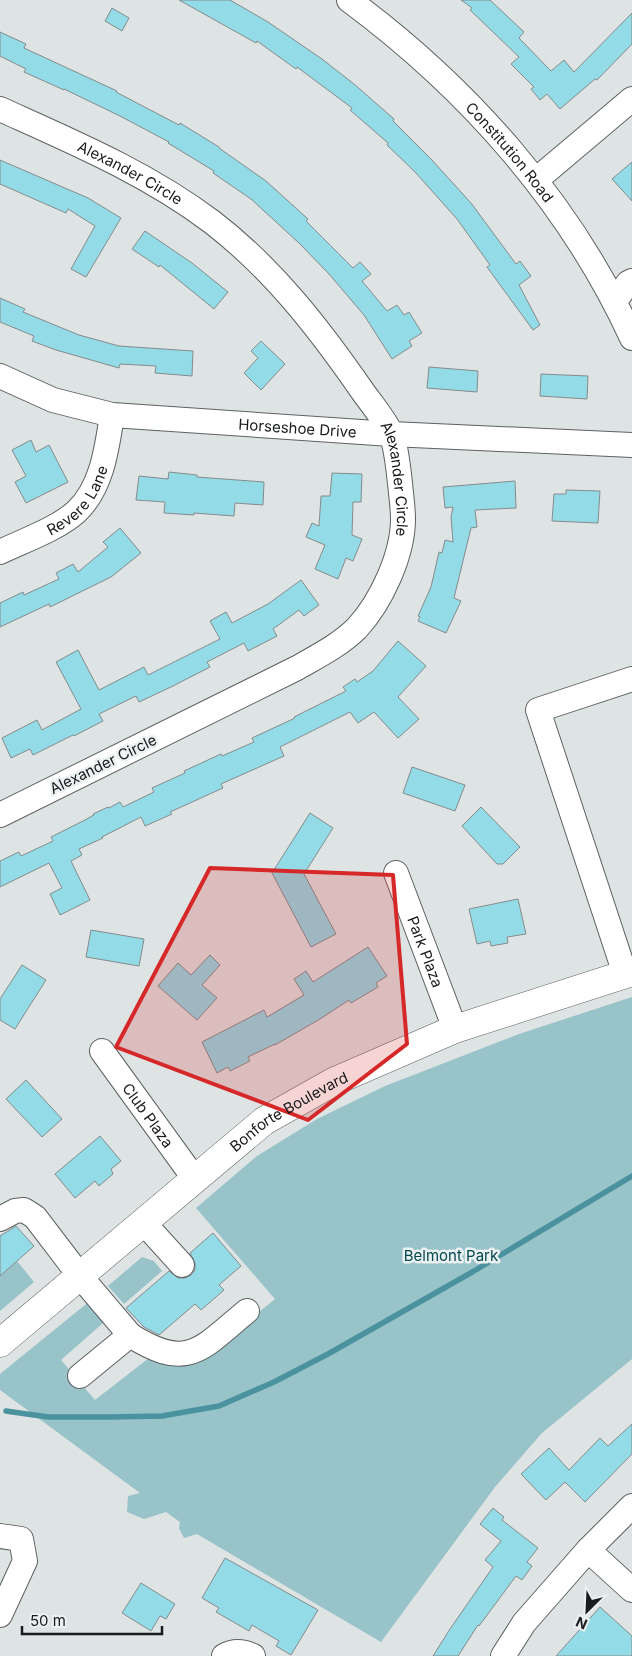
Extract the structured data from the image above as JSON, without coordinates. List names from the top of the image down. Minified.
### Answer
{"streets":{"main road":["Bonforte Boulevard"],"street":["Constitution Road","Alexander Circle","Horseshoe Drive","Revere Lane","Park Plaza","Club Plaza"]},"crossings":[["Alexander Circle","Horseshoe Drive"],["Horseshoe Drive","Revere Lane"],["Park Plaza","Bonforte Boulevard"],["Bonforte Boulevard","Club Plaza"]],"parks":["Belmont Park"],"scale_bar":"50 m","north":"bottom left"}
